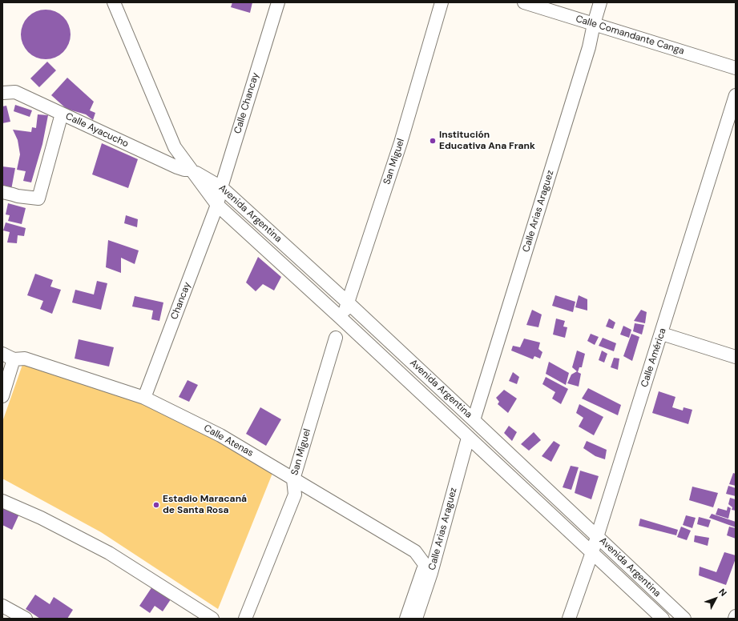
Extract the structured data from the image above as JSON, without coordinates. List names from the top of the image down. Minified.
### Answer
{"streets":{"street":["Calle Comandante Canga","Calle Chancay","Calle Ayacucho","San Miguel","Calle Arias Araguez","Avenida Argentina","Chancay","Calle América","Calle Atenas"]},"crossings":[["Calle Comandante Canga","Calle Arias Araguez"],["Calle Chancay","Avenida Argentina"],["Calle Chancay","Chancay"],["Calle Ayacucho","Avenida Argentina"],["San Miguel","Avenida Argentina"],["San Miguel","Calle Atenas"],["Calle Arias Araguez","Avenida Argentina"],["Calle Arias Araguez","Calle Atenas"],["Avenida Argentina","Chancay"],["Avenida Argentina","Calle América"],["Chancay","Calle Atenas"]],"places":["Institución Educativa Ana Frank","Estadio Maracaná de Santa Rosa"],"north":"top right"}
